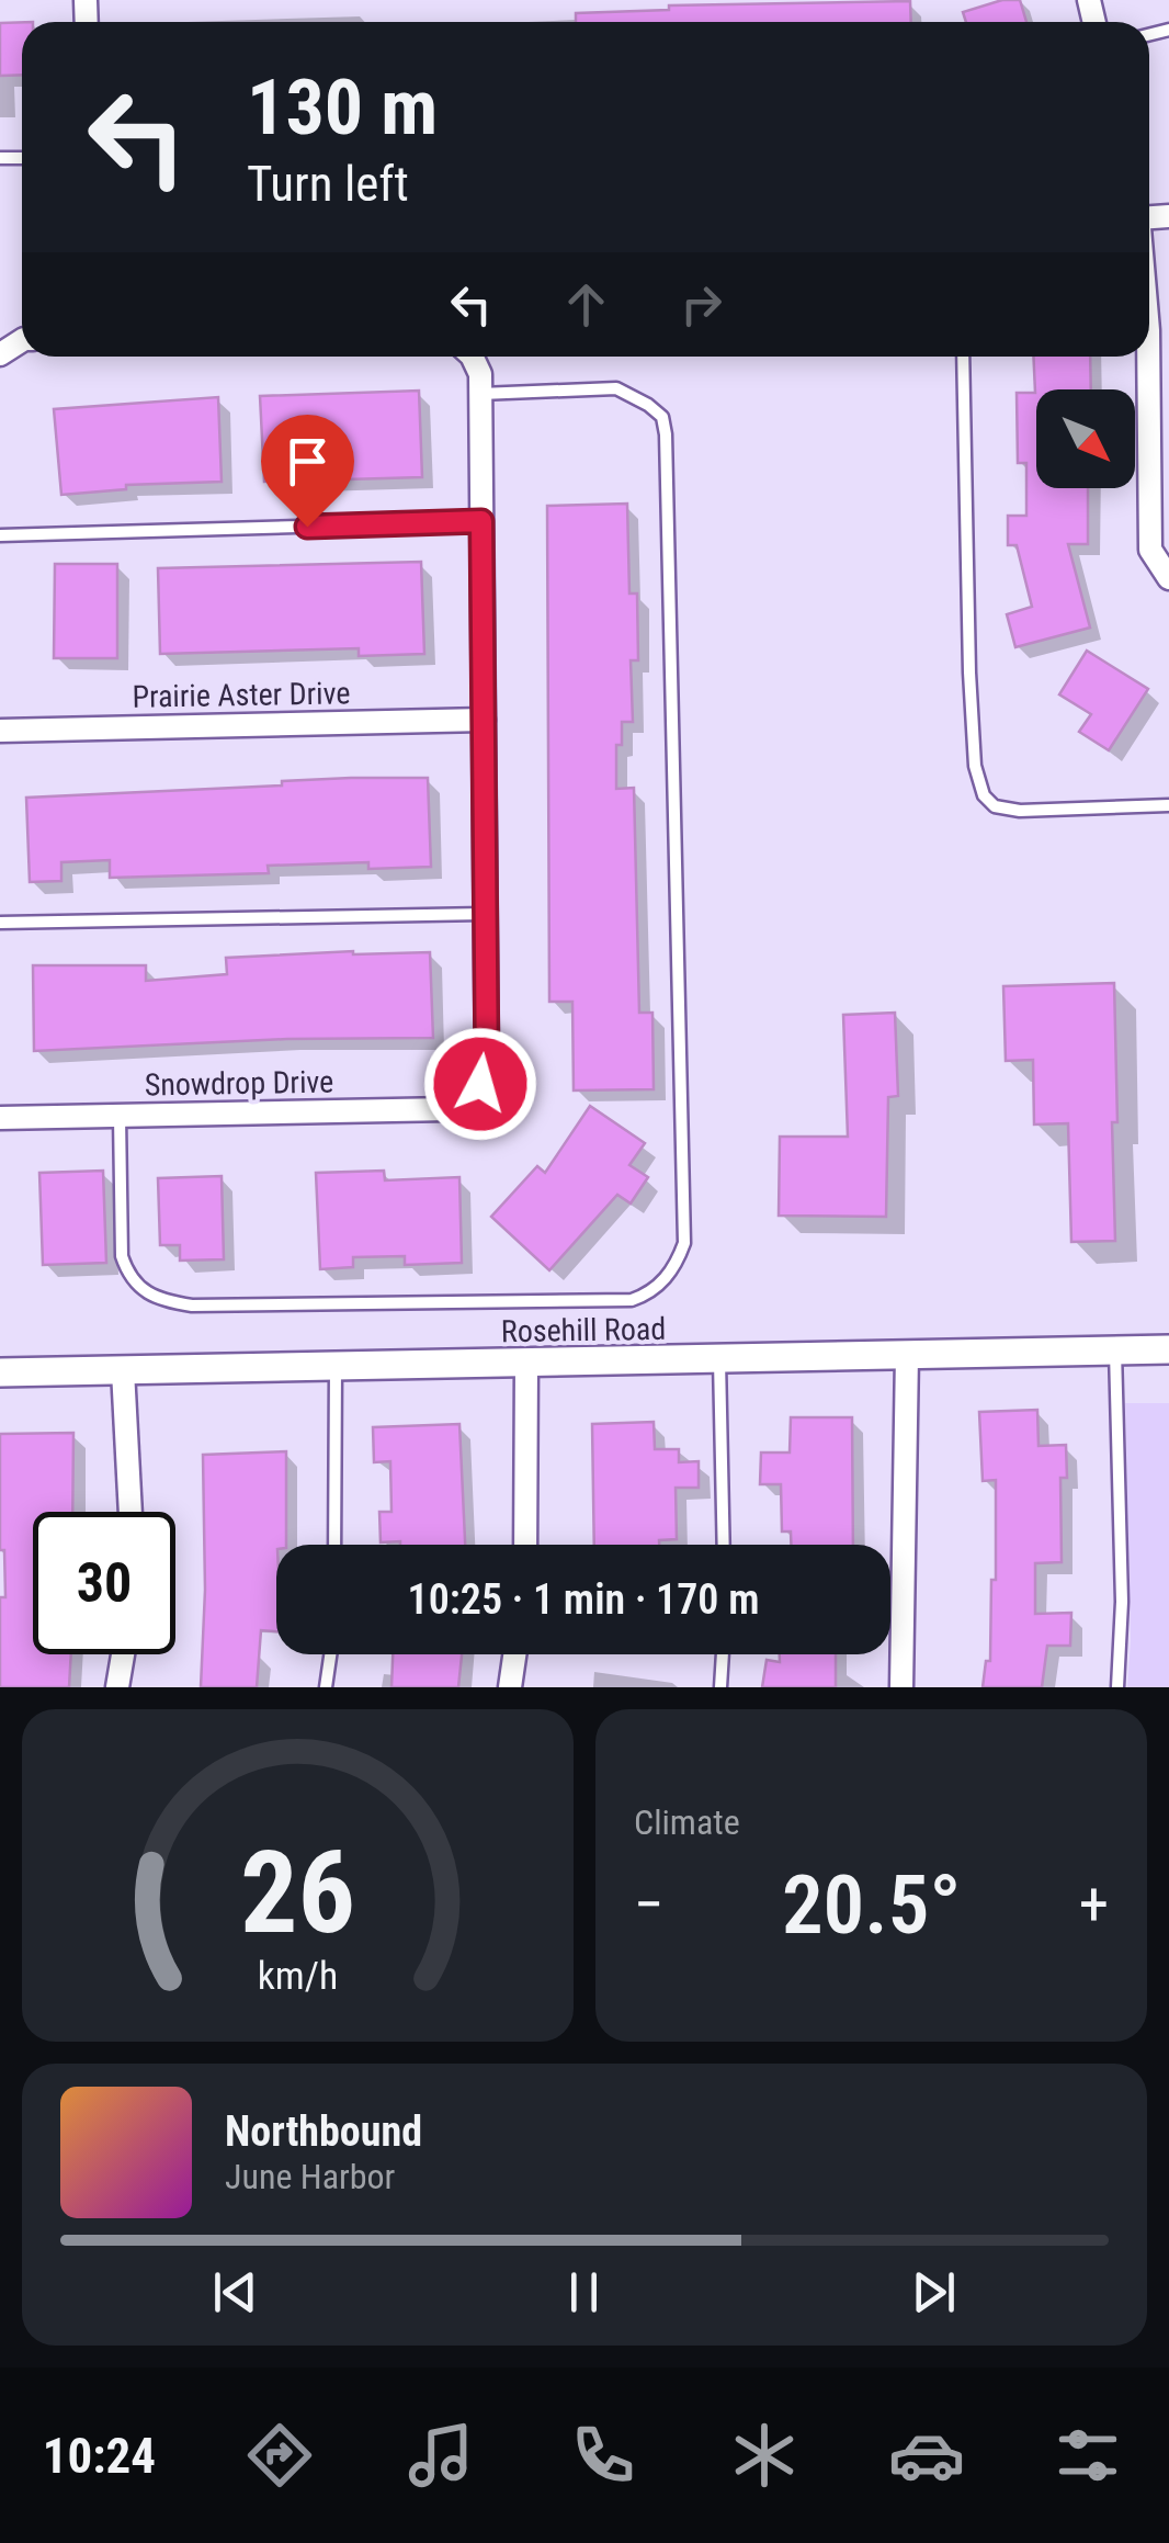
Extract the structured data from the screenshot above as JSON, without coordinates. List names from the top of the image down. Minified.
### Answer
{"streets":{"street":["Prairie Aster Drive","Snowdrop Drive","Rosehill Road"]},"north":"bottom right","page":{"turn":["130 m","Turn left"],"limit":"30","trip":"10:25 · 1 min · 170 m","tile":"Climate","heat":["−","20.5°","+"],"song":["Northbound","June Harbor"],"tabs":"10:24","gauge":["26","km/h"]}}
